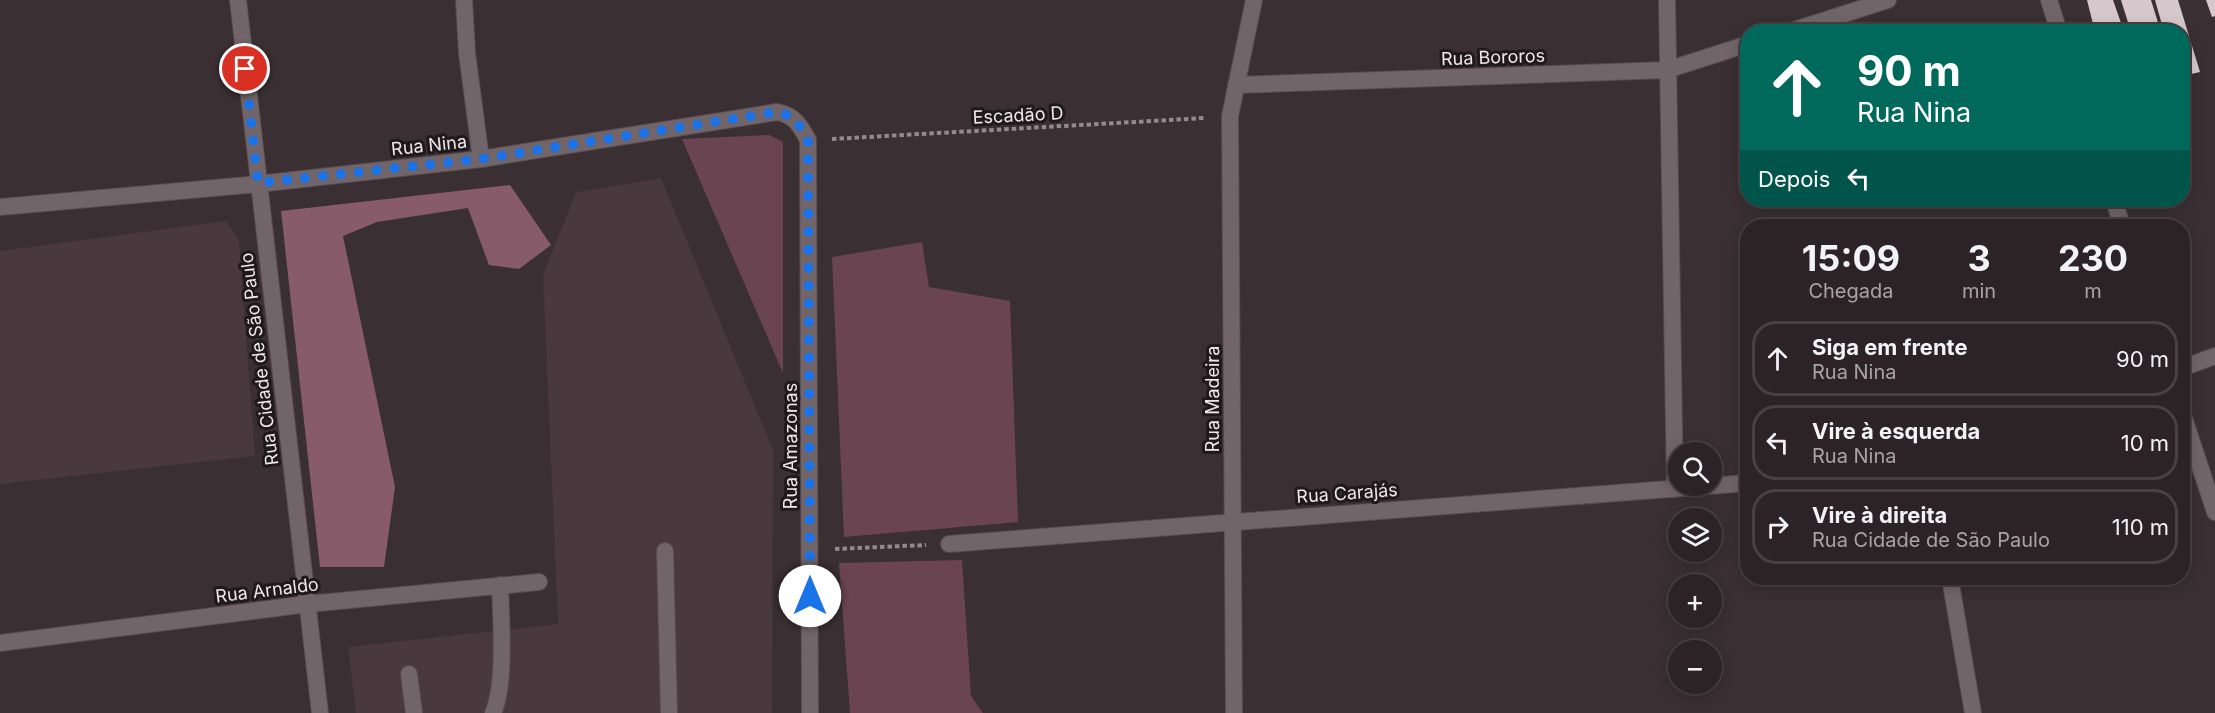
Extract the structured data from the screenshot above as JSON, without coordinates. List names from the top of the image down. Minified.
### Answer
{"streets":{"street":["Rua Bororos","Rua Nina","Rua Cidade de São Paulo","Rua Madeira","Rua Amazonas","Rua Carajás","Rua Arnaldo"],"path":["Escadão D"]},"crossings":[["Rua Bororos","Rua Madeira"],["Escadão D","Rua Nina"],["Escadão D","Rua Madeira"],["Escadão D","Rua Amazonas"],["Rua Nina","Rua Cidade de São Paulo"],["Rua Nina","Rua Amazonas"],["Rua Cidade de São Paulo","Rua Arnaldo"],["Rua Madeira","Rua Carajás"]],"page":{"turn":["90 m","Rua Nina"],"then":"Depois","eta":["15:09","Chegada","3","min","230","m"],"list":[{"name":"Siga em frente","note":"Rua Nina","value":"90 m"},{"name":"Vire à esquerda","note":"Rua Nina","value":"10 m"},{"name":"Vire à direita","note":"Rua Cidade de São Paulo","value":"110 m"}],"map_buttons":["+","−"]}}
